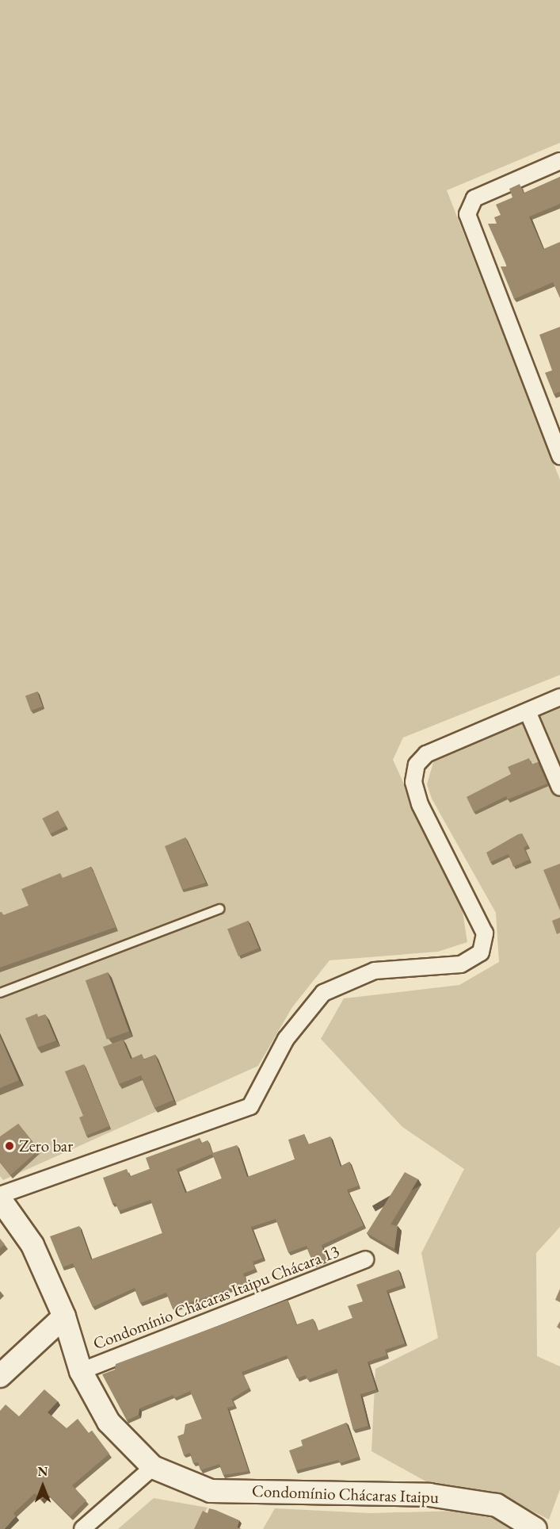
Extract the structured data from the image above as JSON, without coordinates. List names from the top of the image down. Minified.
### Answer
{"streets":{"street":["Condomínio Chácaras Itaipu Chácara 13","Condomínio Chácaras Itaipu"]},"places":["Zero bar"],"north":"top"}
